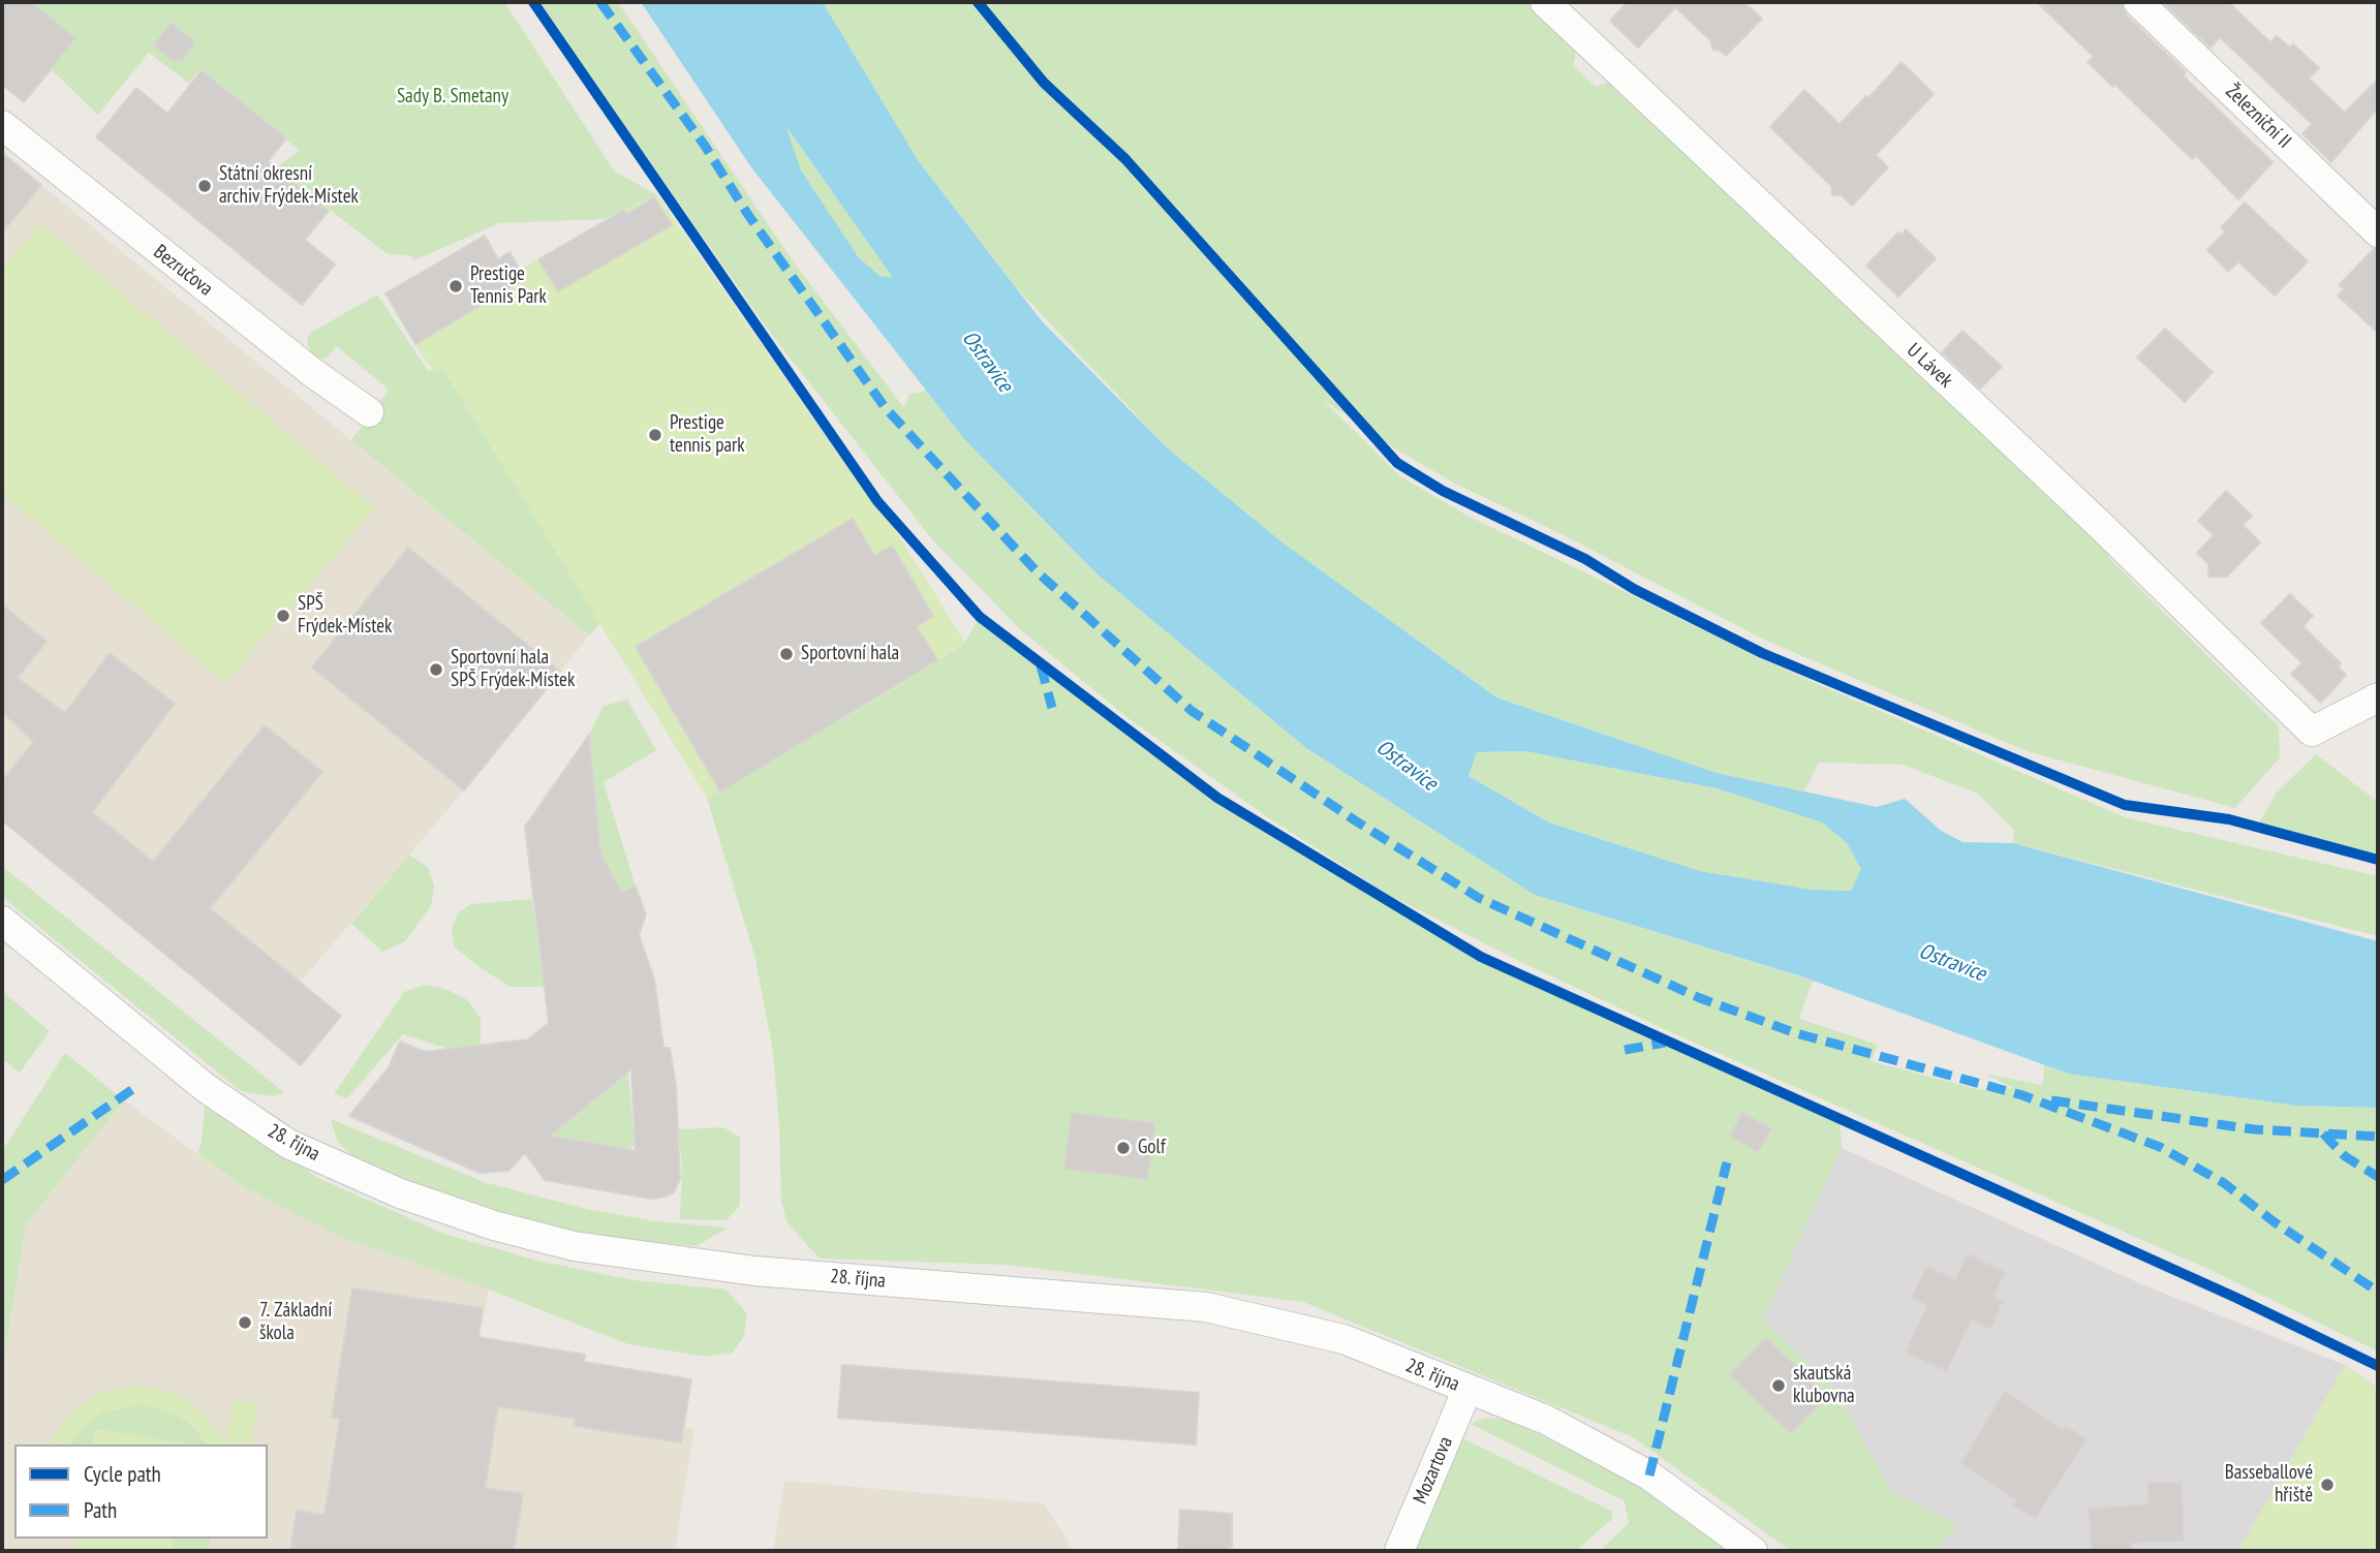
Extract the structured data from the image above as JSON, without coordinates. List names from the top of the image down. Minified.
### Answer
{"streets":{"street":["Železniční II","Bezručova","U Lávek","28. října","Mozartova"]},"crossings":[["28. října","Mozartova"]],"water":["Ostravice"],"parks":["Sady B. Smetany"],"places":["Státní okresní archiv Frýdek-Místek","Prestige Tennis Park","Prestige tennis park","SPŠ Frýdek-Místek","Sportovní hala","Sportovní hala SPŠ Frýdek-Místek","Golf","7. Základní škola","skautská klubovna","Basseballové hřiště"],"legend":["Cycle path","Path"]}
